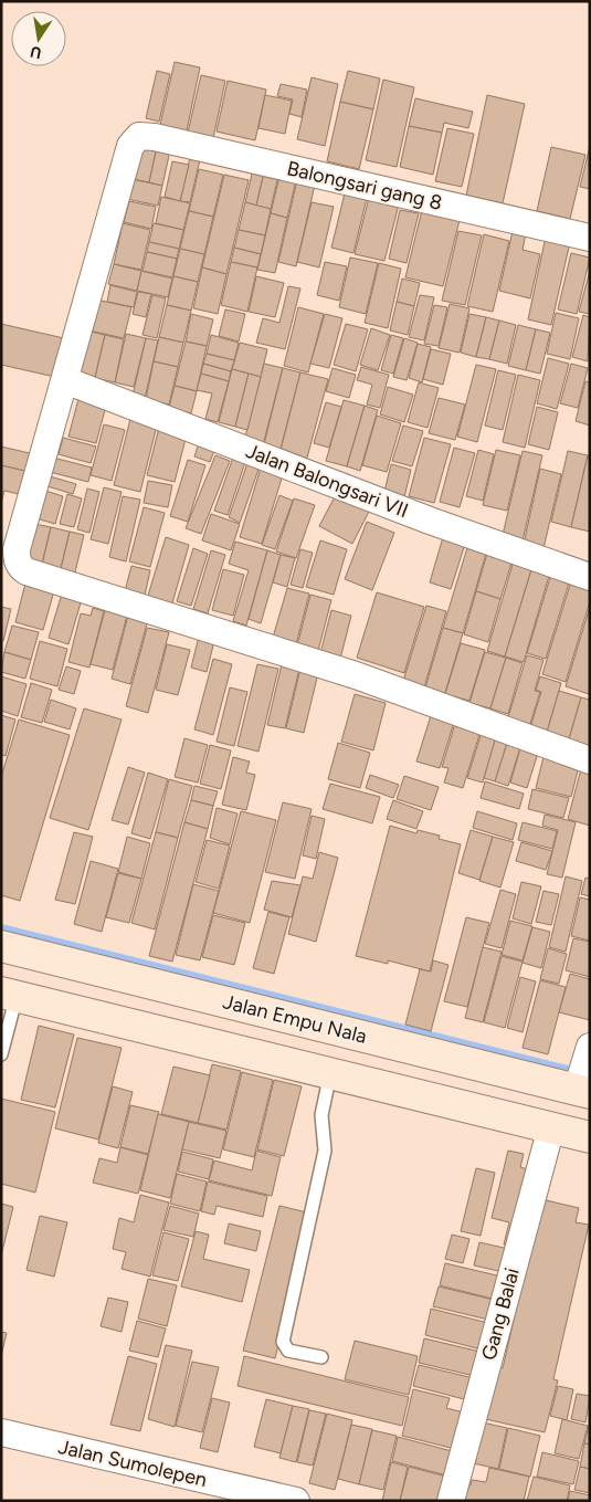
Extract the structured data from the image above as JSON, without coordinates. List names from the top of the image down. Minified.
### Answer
{"streets":{"main road":["Jalan Empu Nala"],"street":["Balongsari gang 8","Jalan Balongsari VII","Gang Balai","Jalan Sumolepen"]},"crossings":[["Balongsari gang 8","Jalan Balongsari VII"]],"north":"bottom"}
